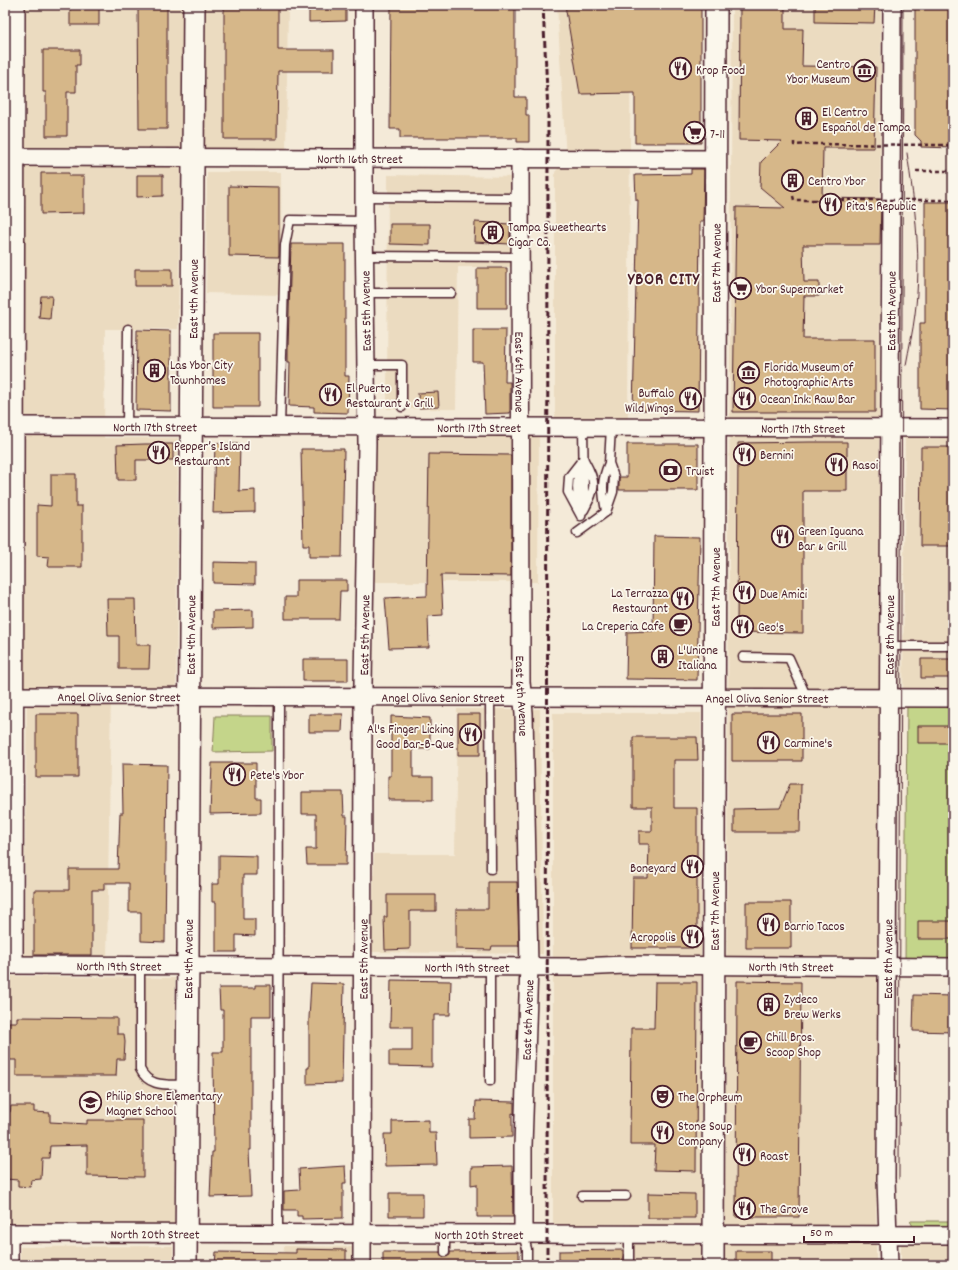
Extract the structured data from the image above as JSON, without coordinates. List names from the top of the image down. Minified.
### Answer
{"streets":{"street":["North 16th Street","East 7th Avenue","East 4th Avenue","East 5th Avenue","East 8th Avenue","East 6th Avenue","North 17th Street","Angel Oliva Senior Street","North 19th Street","North 20th Street"]},"crossings":[["North 16th Street","East 7th Avenue"],["North 16th Street","East 4th Avenue"],["North 16th Street","East 5th Avenue"],["North 16th Street","East 6th Avenue"],["East 7th Avenue","North 17th Street"],["East 7th Avenue","Angel Oliva Senior Street"],["East 7th Avenue","North 19th Street"],["East 7th Avenue","North 20th Street"],["East 4th Avenue","North 17th Street"],["East 4th Avenue","Angel Oliva Senior Street"],["East 4th Avenue","North 19th Street"],["East 4th Avenue","North 20th Street"],["East 5th Avenue","North 17th Street"],["East 5th Avenue","Angel Oliva Senior Street"],["East 5th Avenue","North 19th Street"],["East 5th Avenue","North 20th Street"],["East 8th Avenue","North 17th Street"],["East 8th Avenue","Angel Oliva Senior Street"],["East 8th Avenue","North 19th Street"],["East 8th Avenue","North 20th Street"],["East 6th Avenue","North 17th Street"],["East 6th Avenue","Angel Oliva Senior Street"],["East 6th Avenue","North 19th Street"],["East 6th Avenue","North 20th Street"]],"districts":["YBOR CITY"],"places":{"restaurant":["Krop Food","Pita's Republic","El Puerto Restaurant & Grill","Ocean Ink: Raw Bar","Buffalo Wild Wings","Pepper’s Island Restaurant","Bernini","Rasoi","Green Iguana Bar & Grill","Due Amici","La Terrazza Restaurant","Geo's","Al's Finger Licking Good Bar-B-Que","Carmine's","Pete's Ybor","Boneyard","Barrio Tacos","Acropolis","Stone Soup Company","Roast","The Grove"],"museum":["Centro Ybor Museum","Florida Museum of Photographic Arts"],"building":["El Centro Español de Tampa","Centro Ybor","Tampa Sweethearts Cigar Co.","Las Ybor City Townhomes","L'Unione Italiana","Zydeco Brew Werks"],"supermarket":["7-11","Ybor Supermarket"],"bank":["Truist"],"cafe":["La Creperia Cafe","Chill Bros. Scoop Shop"],"theatre":["The Orpheum"],"school or university":["Philip Shore Elementary Magnet School"]},"scale_bar":"50 m"}
